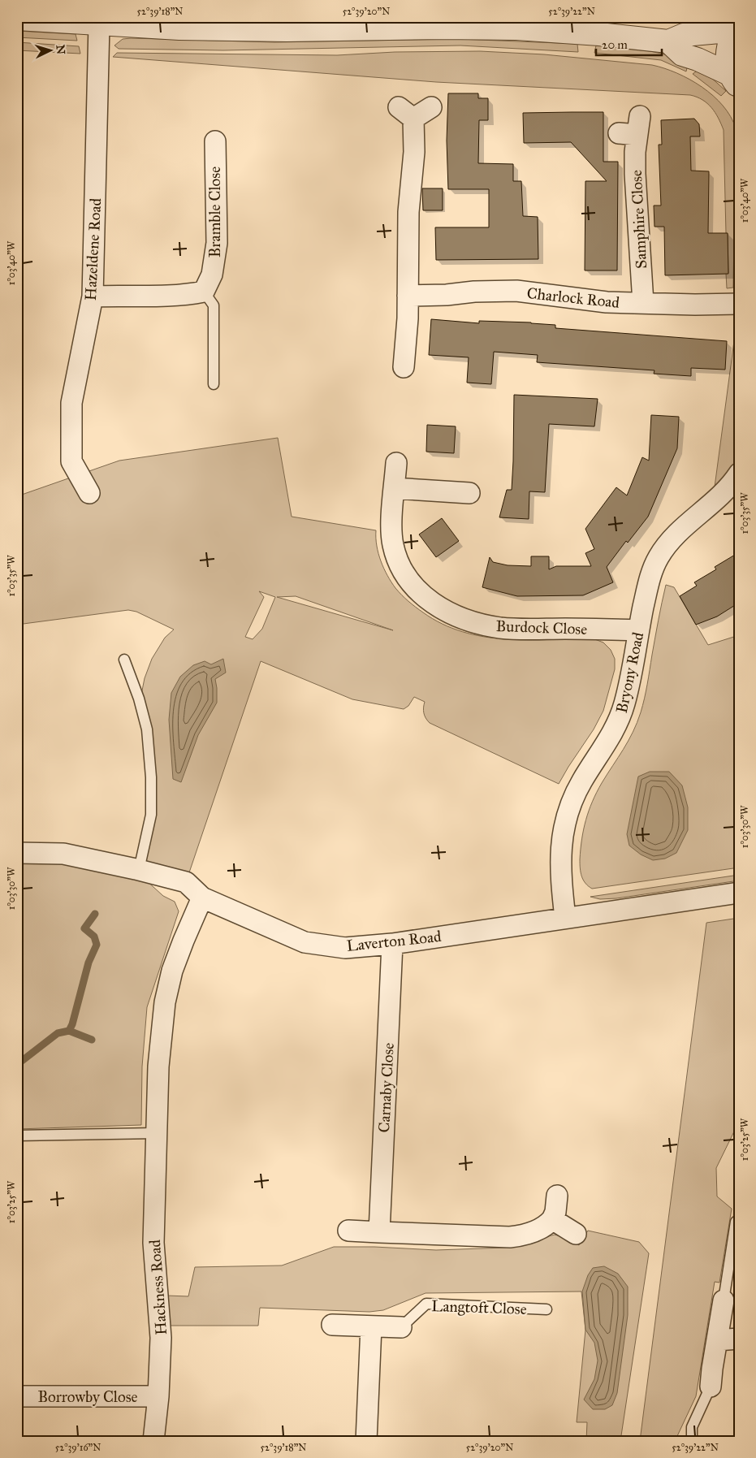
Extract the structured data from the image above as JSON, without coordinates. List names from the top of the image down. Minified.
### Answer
{"streets":{"street":["Bramble Close","Samphire Close","Hazeldene Road","Charlock Road","Burdock Close","Bryony Road","Laverton Road","Carnaby Close","Hackness Road","Langtoft Close","Borrowby Close"]},"crossings":[["Samphire Close","Charlock Road"],["Burdock Close","Bryony Road"],["Bryony Road","Laverton Road"],["Laverton Road","Carnaby Close"],["Laverton Road","Hackness Road"],["Hackness Road","Borrowby Close"]],"scale_bar":"20 m","north":"right","coordinates":["52°39'18\"N","52°39'20\"N","52°39'22\"N","1°03'40\"W","1°03'35\"W","1°03'30\"W","1°03'25\"W","52°39'16\"N"]}
